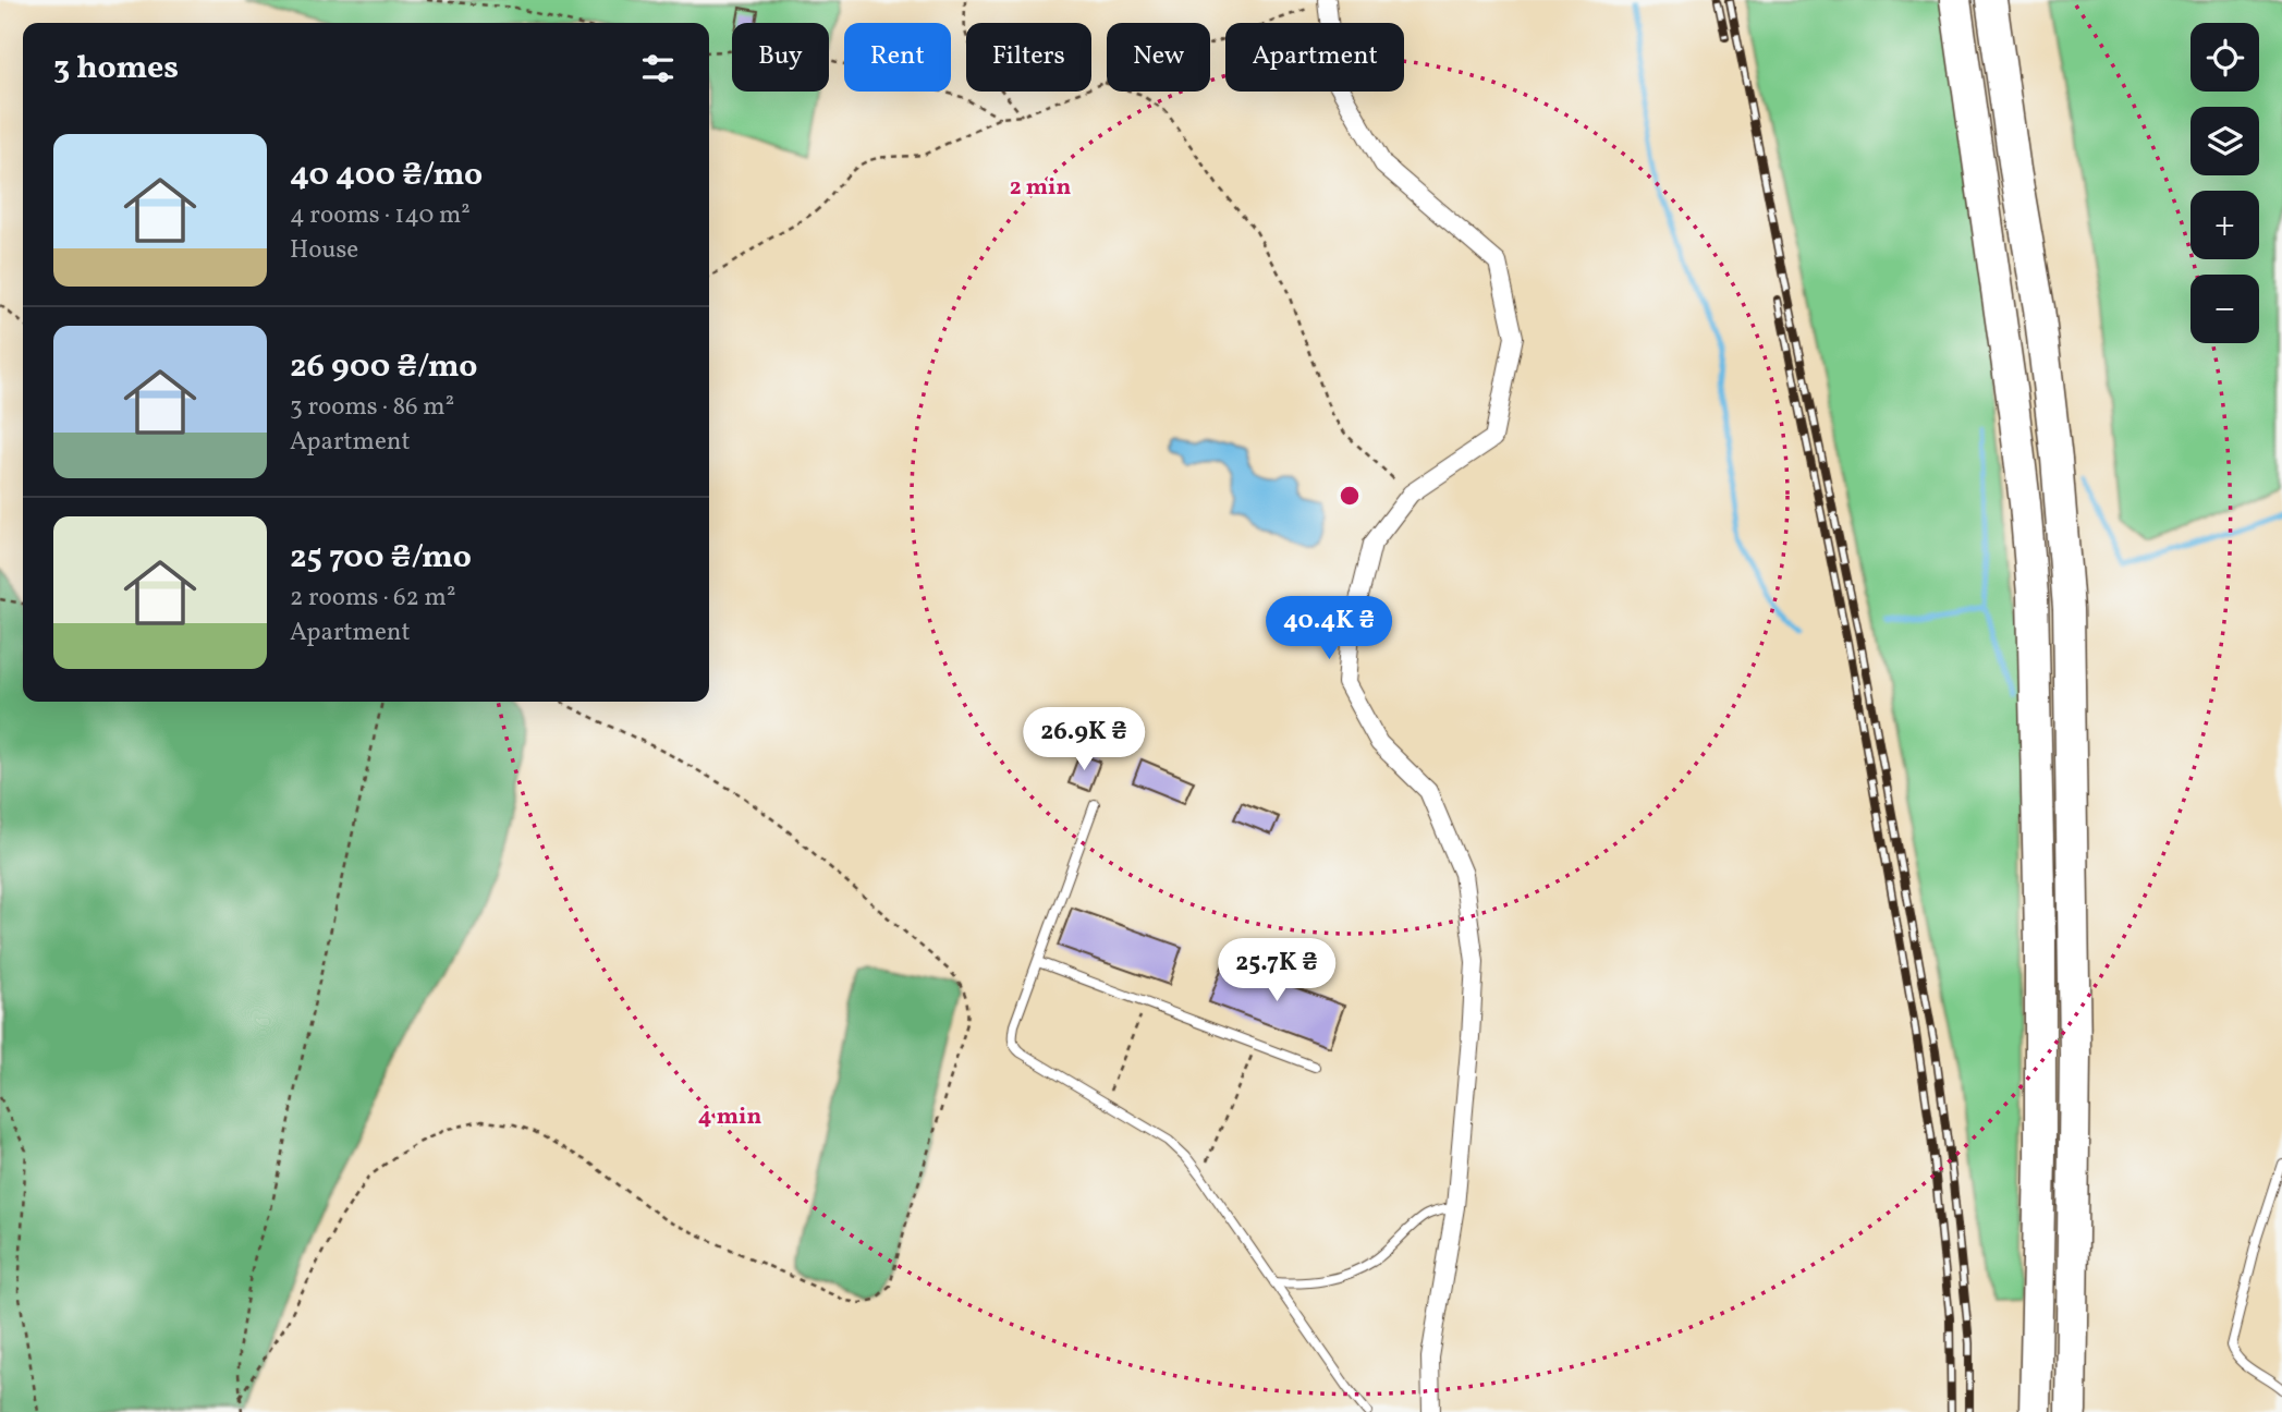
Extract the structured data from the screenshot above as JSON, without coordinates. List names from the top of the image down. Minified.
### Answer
{"page":{"map_buttons":["+","−"],"chip":["Buy","Rent","Filters","New","Apartment"],"heading":"3 homes","list":[{"name":"40 400 ₴/mo","note":"4 rooms · 140 m² · House"},{"name":"26 900 ₴/mo","note":"3 rooms · 86 m² · Apartment"},{"name":"25 700 ₴/mo","note":"2 rooms · 62 m² · Apartment"}],"price":["40.4K ₴","26.9K ₴","25.7K ₴"]},"rings":["2 min","4 min"]}
